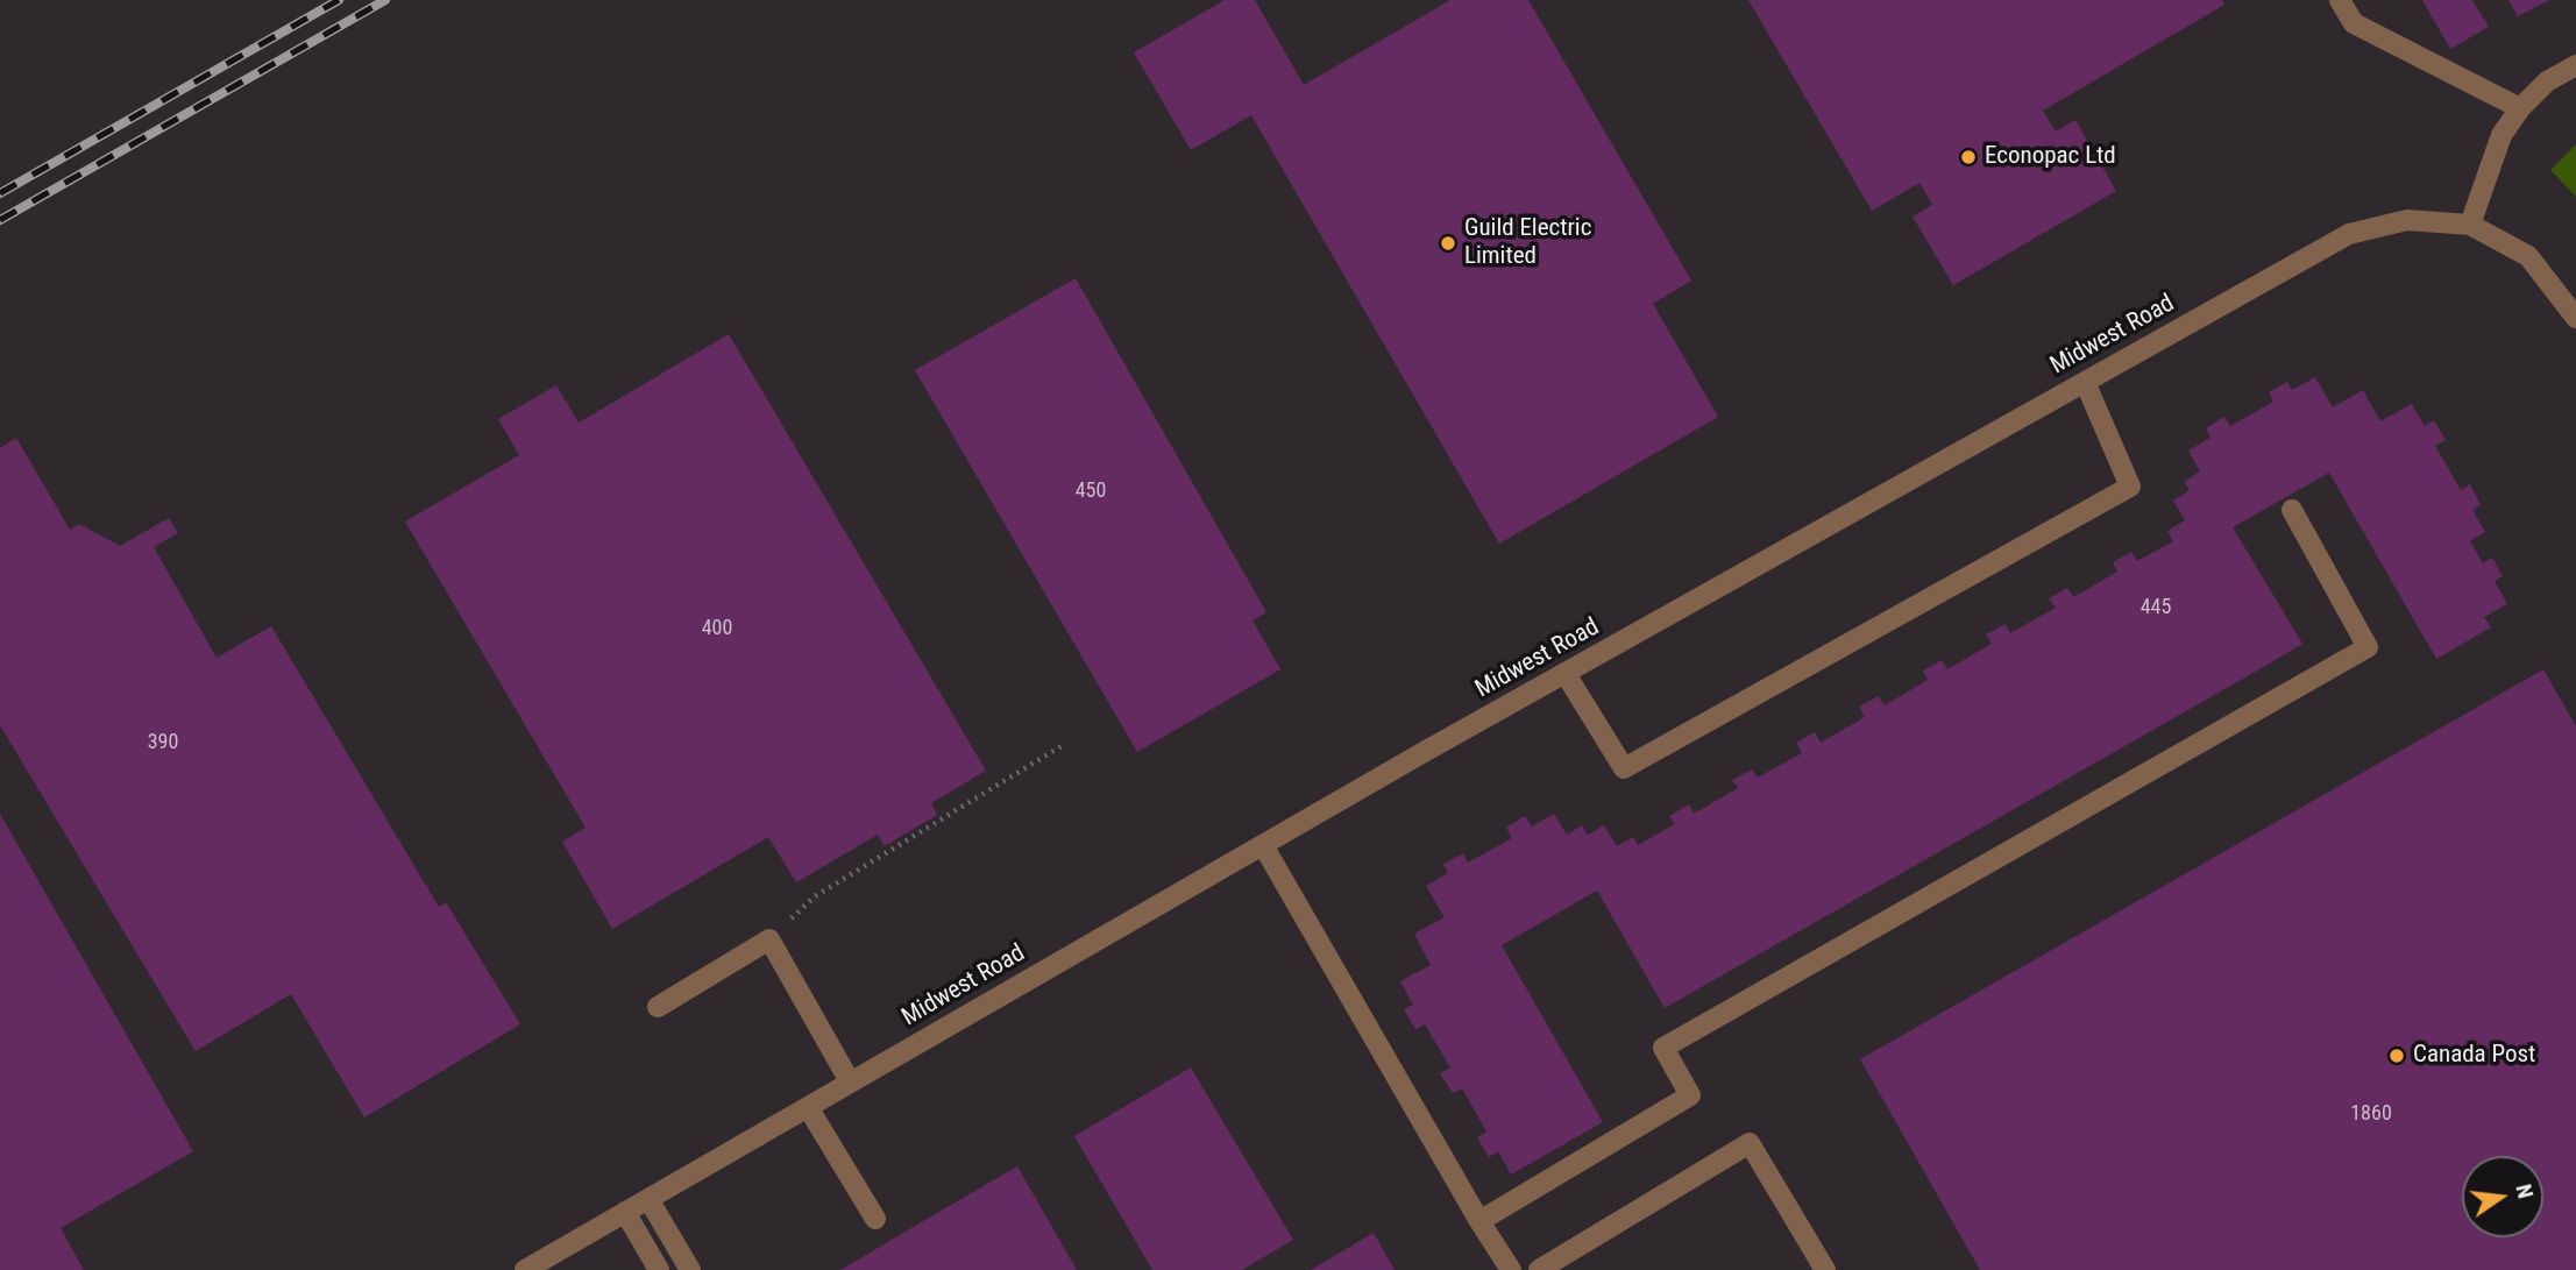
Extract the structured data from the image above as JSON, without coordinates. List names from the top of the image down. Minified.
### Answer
{"streets":{"street":["Midwest Road"]},"places":["Econopac Ltd","Guild Electric Limited","Canada Post"],"house_numbers":["450","445","400","390","1860"],"north":"right"}
